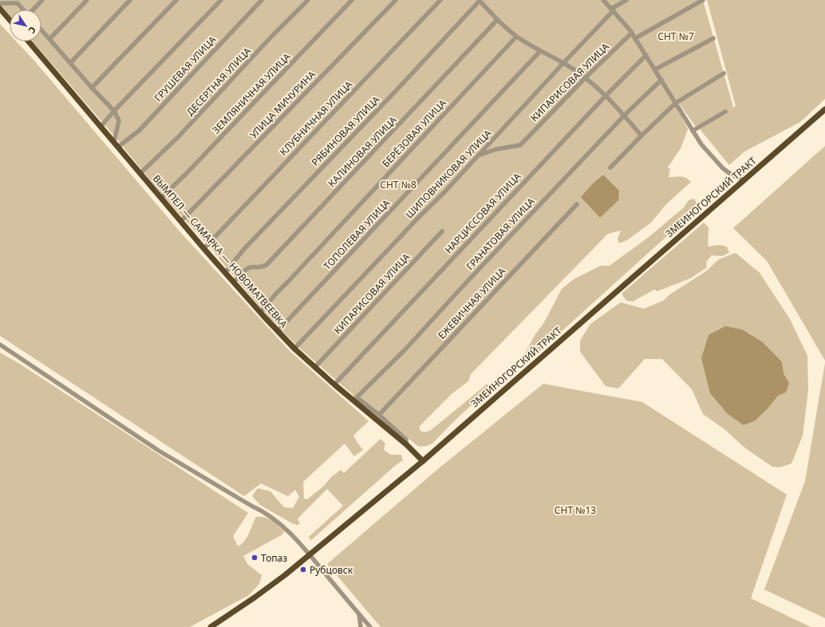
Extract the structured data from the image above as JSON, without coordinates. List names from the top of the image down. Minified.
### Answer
{"streets":{"main road":["ЗМЕИНОГОРСКИЙ ТРАКТ","ВЫМПЕЛ — САМАРКА — НОВОМАТВЕЕВКА"],"street":["ГРУШЕВАЯ УЛИЦА","ДЕСЕРТНАЯ УЛИЦА","КИПАРИСОВАЯ УЛИЦА","ЗЕМЛЯНИЧНАЯ УЛИЦА","УЛИЦА МИЧУРИНА","КЛУБНИЧНАЯ УЛИЦА","РЯБИНОВАЯ УЛИЦА","БЕРЁЗОВАЯ УЛИЦА","КАЛИНОВАЯ УЛИЦА","ШИПОВНИКОВАЯ УЛИЦА","НАРЦИССОВАЯ УЛИЦА","ГРАНАТОВАЯ УЛИЦА","ТОПОЛЕВАЯ УЛИЦА","ЕЖЕВИЧНАЯ УЛИЦА"]},"crossings":[["ГРУШЕВАЯ УЛИЦА","ВЫМПЕЛ — САМАРКА — НОВОМАТВЕЕВКА"],["ДЕСЕРТНАЯ УЛИЦА","ВЫМПЕЛ — САМАРКА — НОВОМАТВЕЕВКА"],["КИПАРИСОВАЯ УЛИЦА","ШИПОВНИКОВАЯ УЛИЦА"],["КИПАРИСОВАЯ УЛИЦА","ВЫМПЕЛ — САМАРКА — НОВОМАТВЕЕВКА"],["ЗЕМЛЯНИЧНАЯ УЛИЦА","ВЫМПЕЛ — САМАРКА — НОВОМАТВЕЕВКА"],["УЛИЦА МИЧУРИНА","ВЫМПЕЛ — САМАРКА — НОВОМАТВЕЕВКА"],["КЛУБНИЧНАЯ УЛИЦА","ВЫМПЕЛ — САМАРКА — НОВОМАТВЕЕВКА"],["РЯБИНОВАЯ УЛИЦА","ВЫМПЕЛ — САМАРКА — НОВОМАТВЕЕВКА"],["БЕРЁЗОВАЯ УЛИЦА","ВЫМПЕЛ — САМАРКА — НОВОМАТВЕЕВКА"],["КАЛИНОВАЯ УЛИЦА","ВЫМПЕЛ — САМАРКА — НОВОМАТВЕЕВКА"],["ШИПОВНИКОВАЯ УЛИЦА","ВЫМПЕЛ — САМАРКА — НОВОМАТВЕЕВКА"],["ЗМЕИНОГОРСКИЙ ТРАКТ","ВЫМПЕЛ — САМАРКА — НОВОМАТВЕЕВКА"],["НАРЦИССОВАЯ УЛИЦА","ВЫМПЕЛ — САМАРКА — НОВОМАТВЕЕВКА"],["ГРАНАТОВАЯ УЛИЦА","ВЫМПЕЛ — САМАРКА — НОВОМАТВЕЕВКА"],["ТОПОЛЕВАЯ УЛИЦА","ВЫМПЕЛ — САМАРКА — НОВОМАТВЕЕВКА"]],"parks":["СНТ №7","СНТ №8","СНТ №13"],"places":["Топаз","Рубцовск"],"north":"bottom right"}
